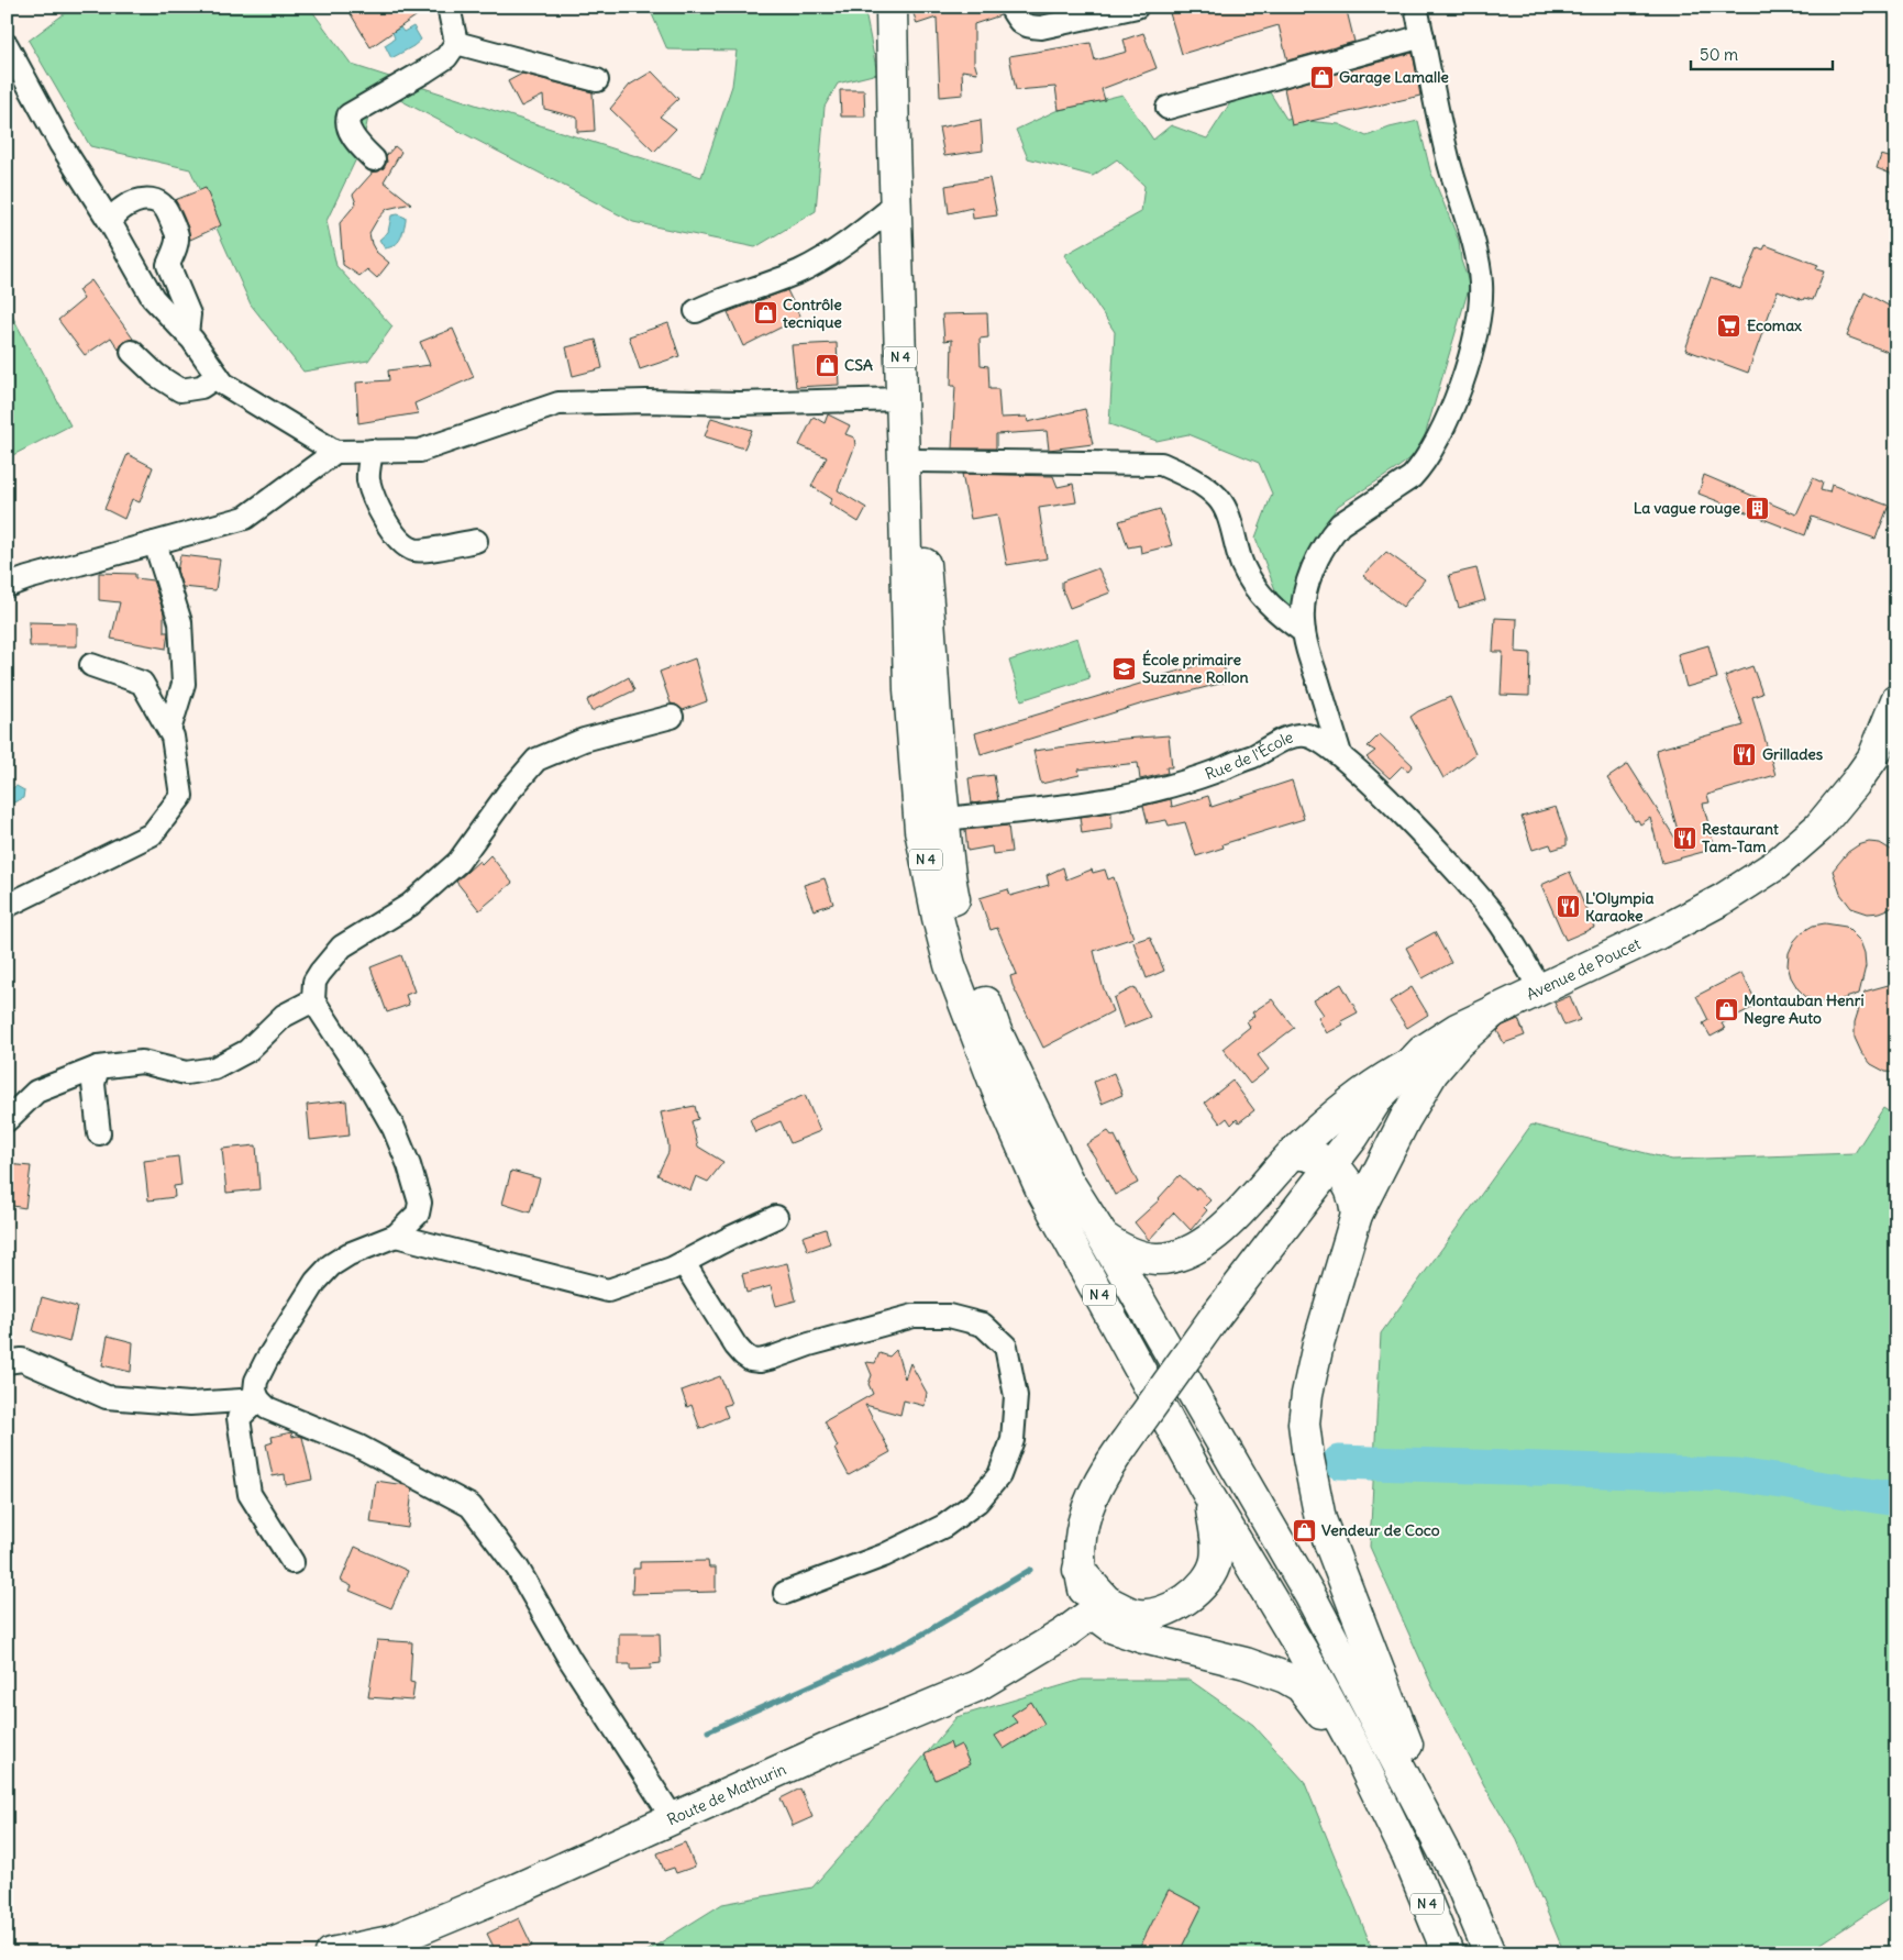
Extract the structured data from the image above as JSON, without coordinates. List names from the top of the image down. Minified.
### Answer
{"streets":{"main road":["N 4","Avenue de Poucet","Route de Mathurin"],"street":["Rue de l'École"]},"crossings":[["N 4","Rue de l'École"],["Rue de l'École","Avenue de Poucet"]],"places":{"shop":["Garage Lamalle","Contrôle tecnique","CSA","Montauban Henri Negre Auto","Vendeur de Coco"],"supermarket":["Ecomax"],"building":["La vague rouge"],"school or university":["École primaire Suzanne Rollon"],"restaurant":["Grillades","Restaurant Tam-Tam","L'Olympia Karaoke"]},"scale_bar":"50 m"}
